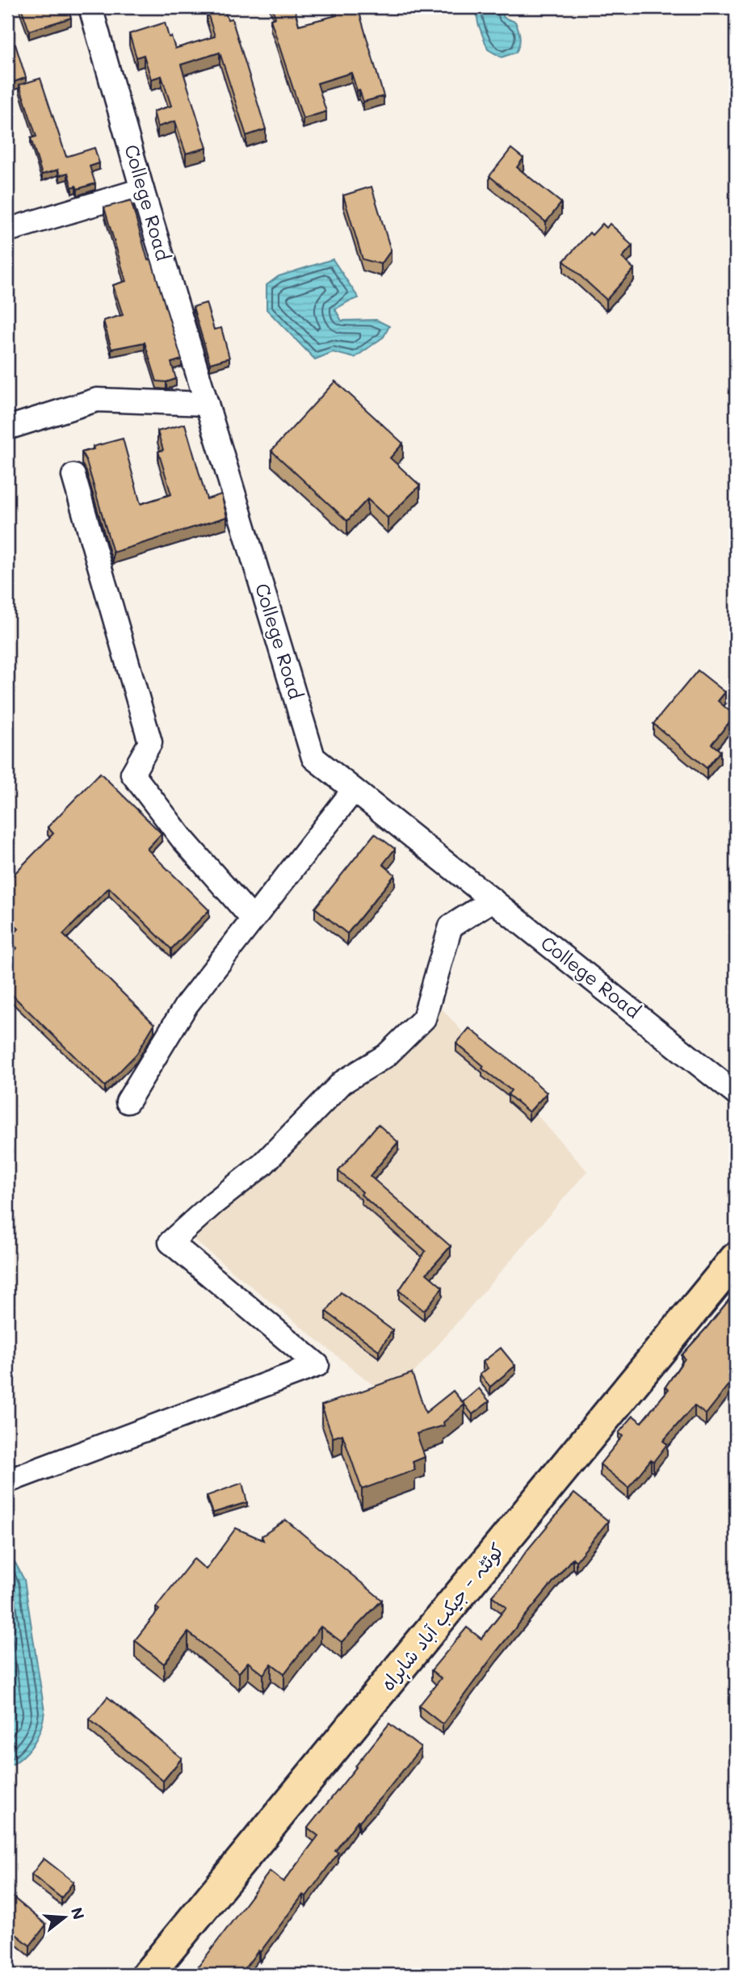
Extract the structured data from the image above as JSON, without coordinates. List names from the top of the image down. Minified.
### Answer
{"streets":{"highway":["کوئٹہ - جیکب آباد شاہراہ"],"street":["College Road"]},"north":"right"}
